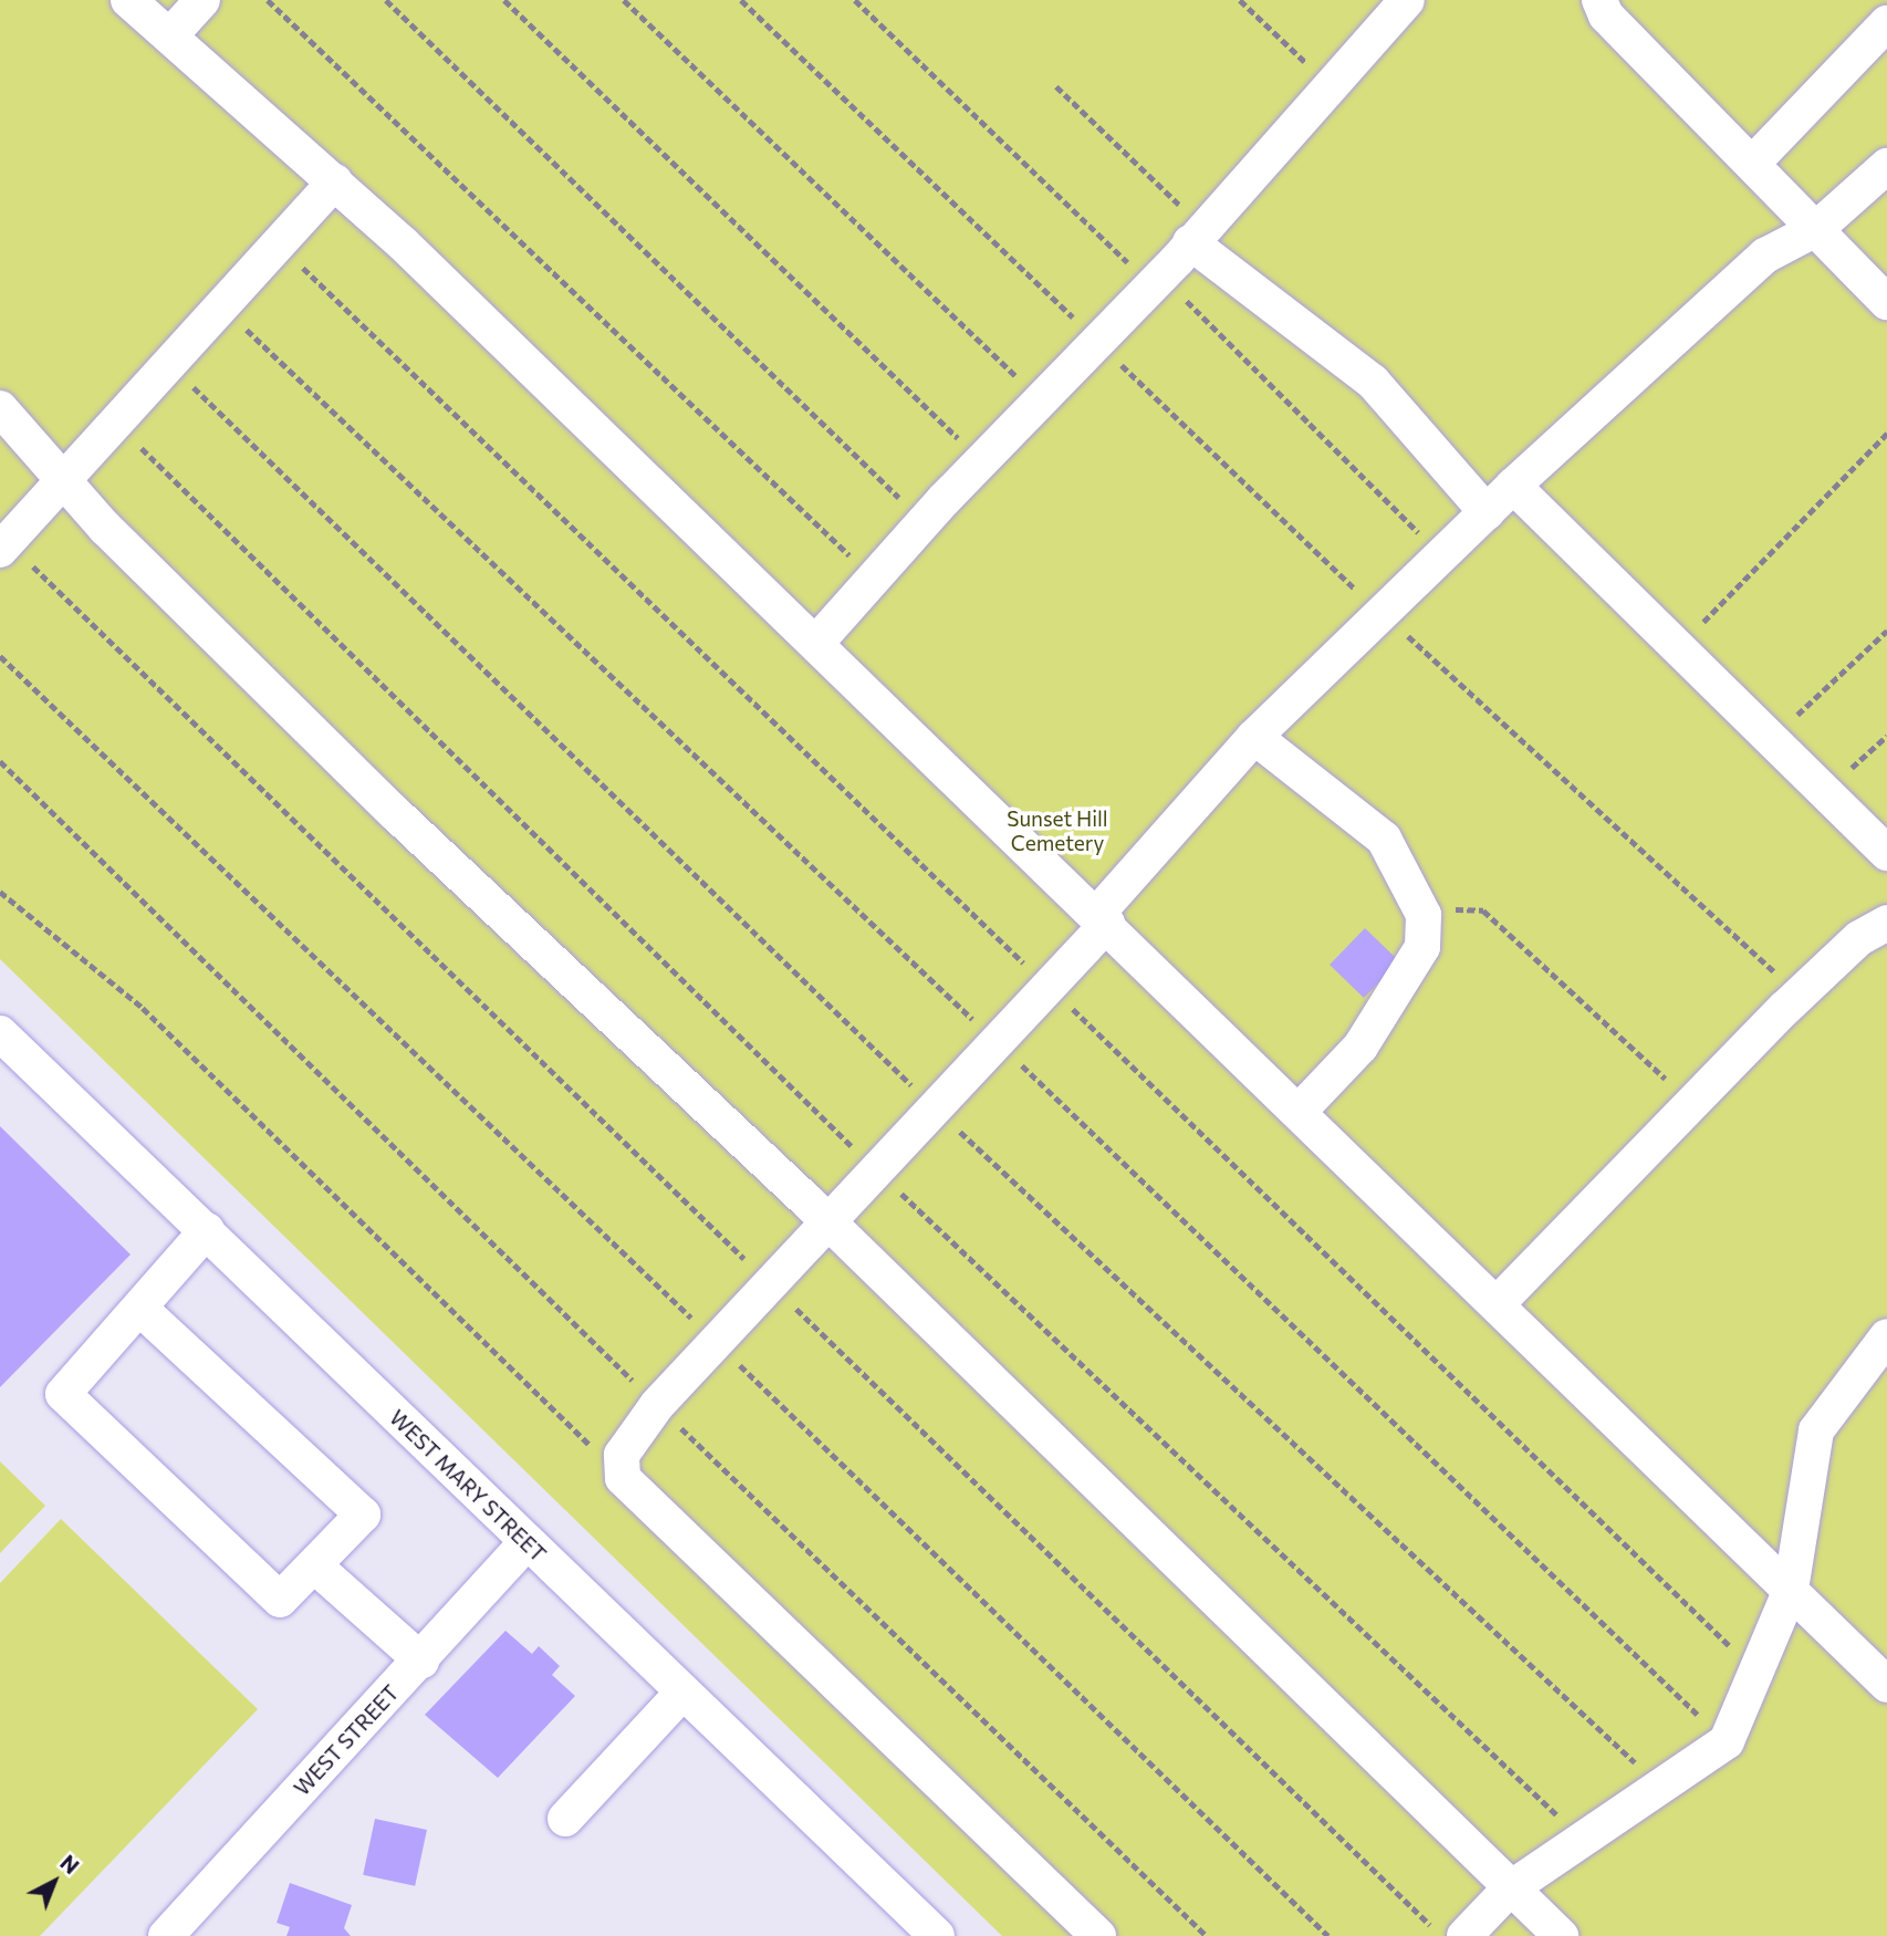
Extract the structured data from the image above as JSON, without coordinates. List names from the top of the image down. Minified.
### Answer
{"streets":{"street":["WEST MARY STREET","WEST STREET"]},"crossings":[["WEST MARY STREET","WEST STREET"]],"parks":["Sunset Hill Cemetery"],"north":"top right"}
